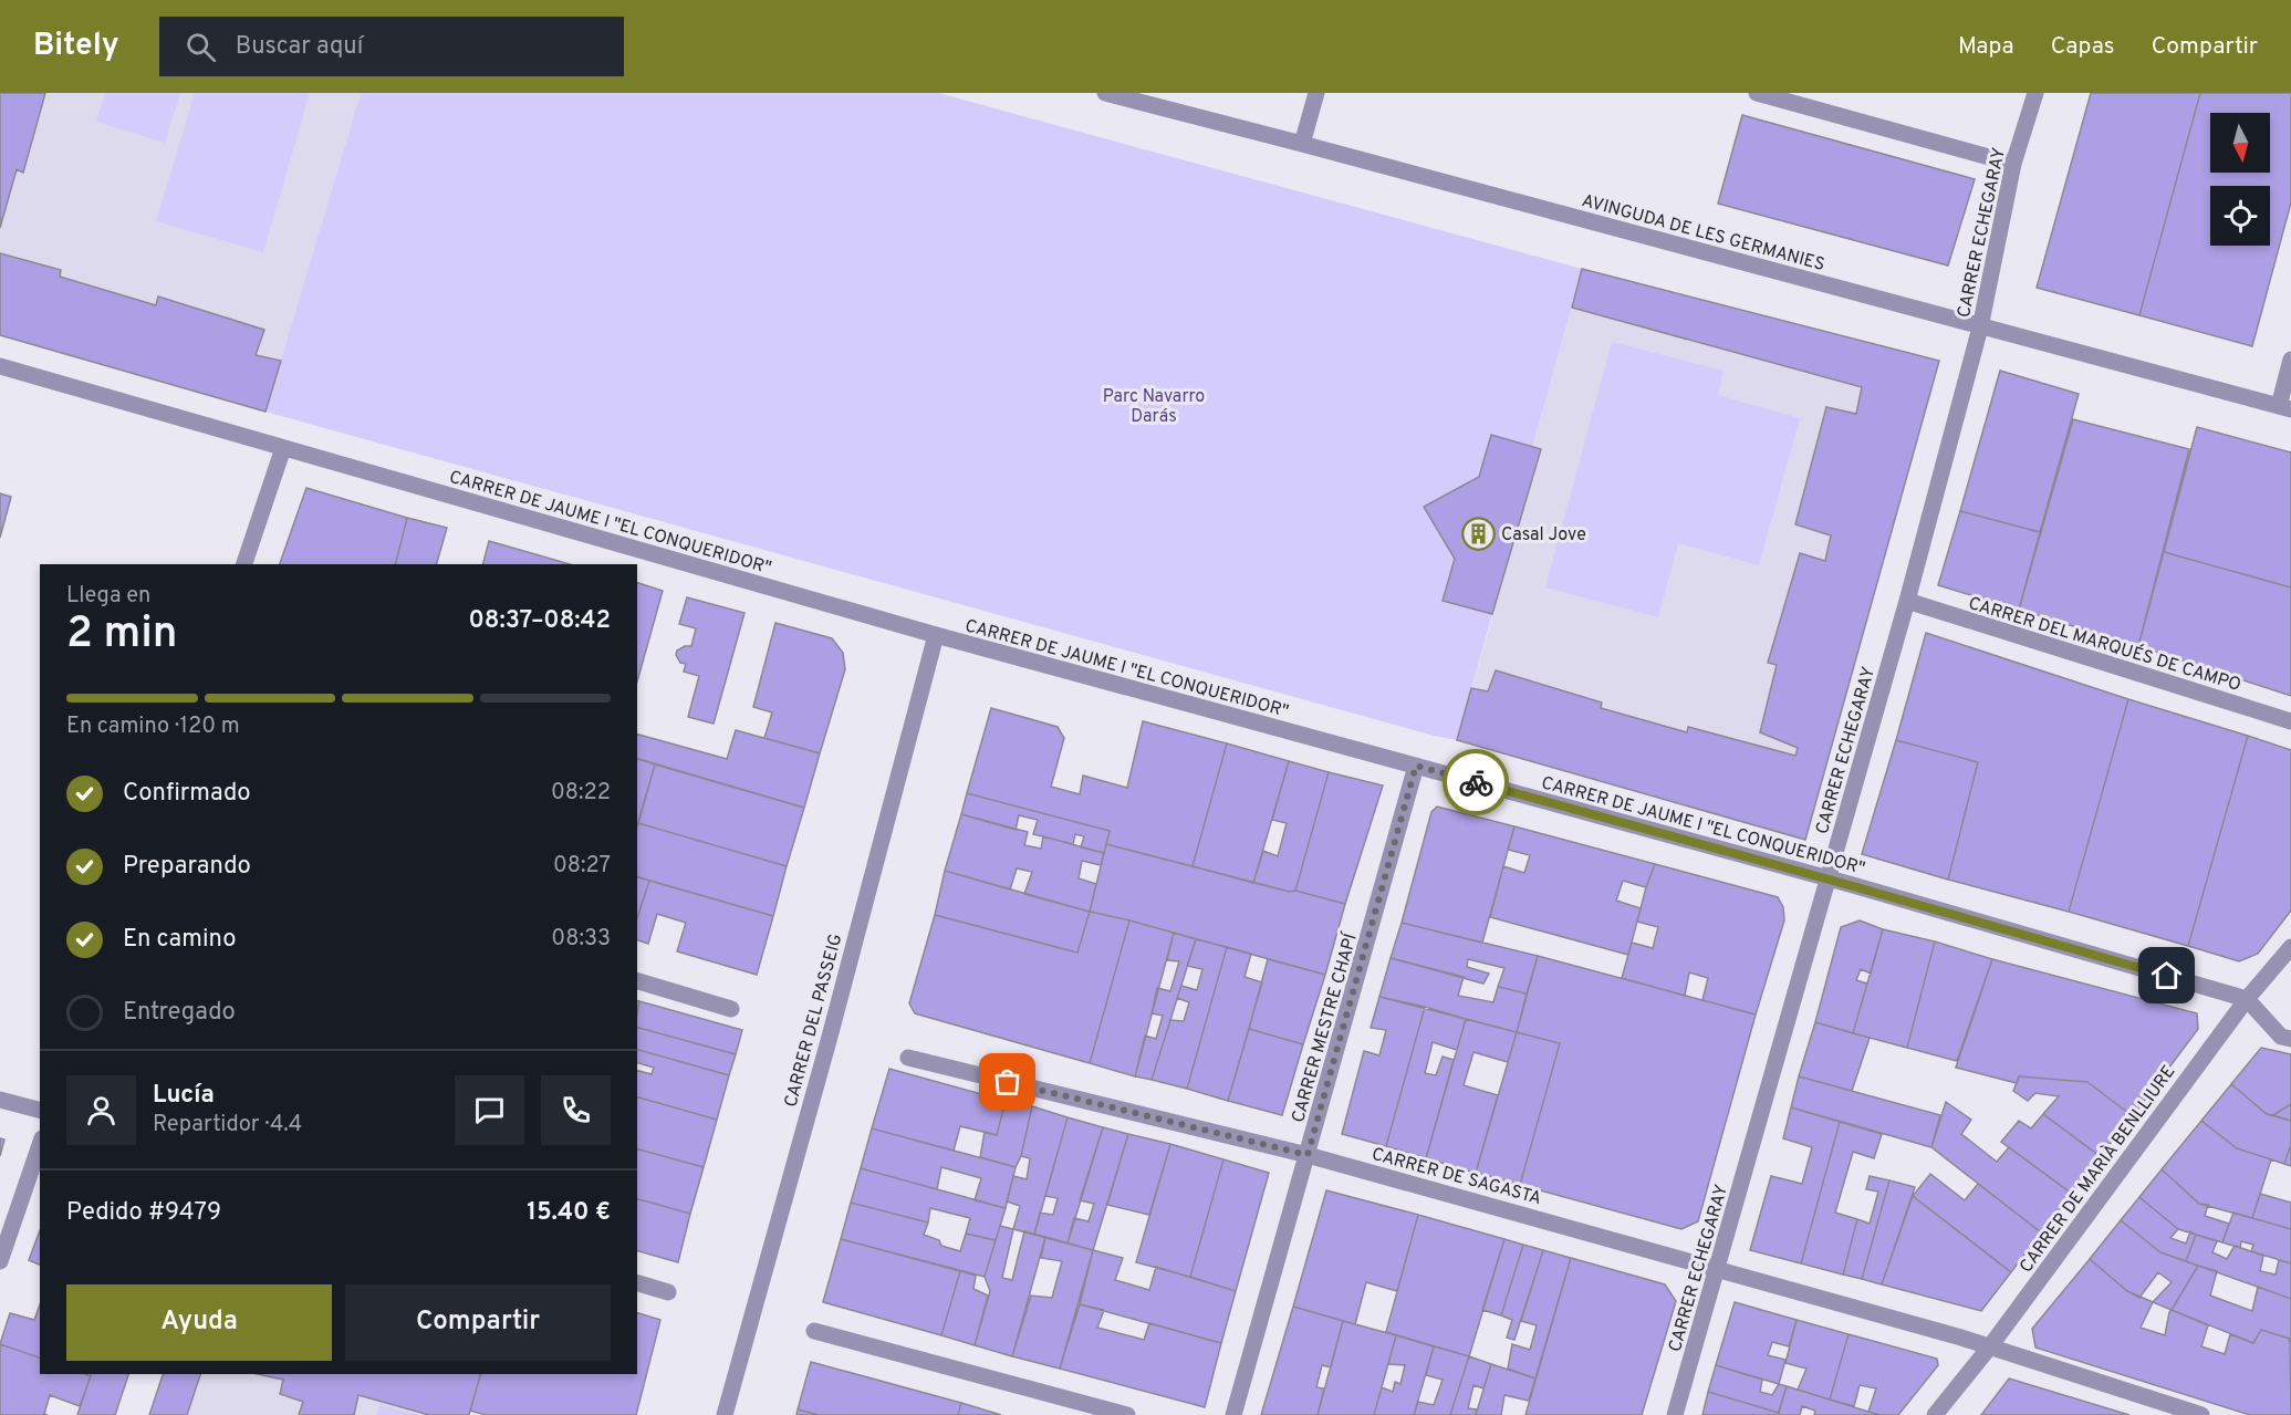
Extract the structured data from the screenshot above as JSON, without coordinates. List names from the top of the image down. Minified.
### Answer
{"streets":{"street":["AVINGUDA DE LES GERMANIES","CARRER ECHEGARAY","CARRER DE JAUME I \"EL CONQUERIDOR\"","CARRER DEL MARQUÉS DE CAMPO","CARRER DEL PASSEIG","CARRER MESTRE CHAPÍ","CARRER DE MARIÀ BENLLIURE","CARRER DE SAGASTA"]},"crossings":[["AVINGUDA DE LES GERMANIES","CARRER ECHEGARAY"],["CARRER ECHEGARAY","CARRER DE JAUME I \"EL CONQUERIDOR\""],["CARRER ECHEGARAY","CARRER DEL MARQUÉS DE CAMPO"],["CARRER ECHEGARAY","CARRER DE SAGASTA"],["CARRER DE JAUME I \"EL CONQUERIDOR\"","CARRER DEL PASSEIG"],["CARRER DE JAUME I \"EL CONQUERIDOR\"","CARRER MESTRE CHAPÍ"],["CARRER DE JAUME I \"EL CONQUERIDOR\"","CARRER DE MARIÀ BENLLIURE"],["CARRER MESTRE CHAPÍ","CARRER DE SAGASTA"],["CARRER DE MARIÀ BENLLIURE","CARRER DE SAGASTA"]],"parks":["Parc Navarro Darás"],"places":{"building":["Casal Jove"]},"north":"bottom","page":{"header":"Bitely","search":"Buscar aquí","nav":["Mapa","Capas","Compartir"],"heading":["2 min","Llega en","08:37–08:42"],"panel":["Lucía","Repartidor · 4.4","Pedido #9479","15.40 €"],"bar":"En camino · 120 m","list":[["Confirmado","08:22"],["Preparando","08:27"],["En camino","08:33"],"Entregado"],"buttons":["Ayuda","Compartir"]}}
